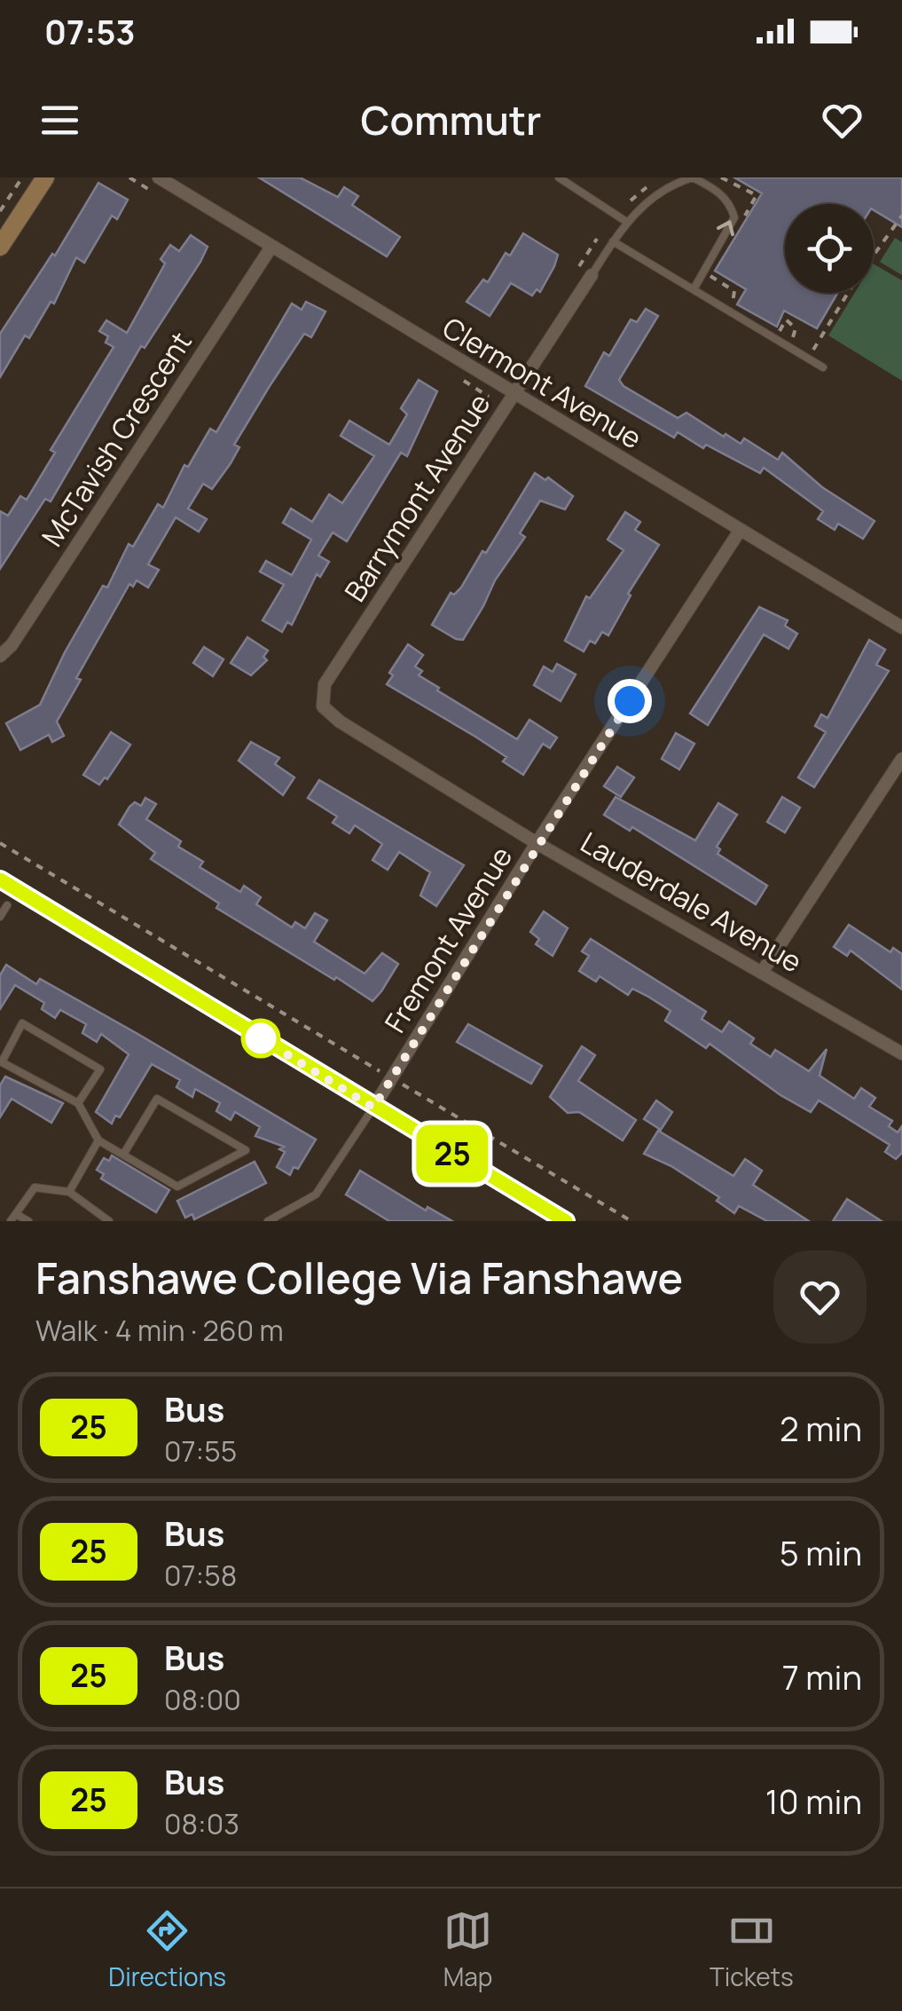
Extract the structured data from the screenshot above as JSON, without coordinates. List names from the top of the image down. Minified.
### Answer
{"streets":{"street":["Clermont Avenue","McTavish Crescent","Barrymont Avenue","Lauderdale Avenue","Fremont Avenue"]},"crossings":[["Clermont Avenue","McTavish Crescent"],["Clermont Avenue","Barrymont Avenue"],["Clermont Avenue","Fremont Avenue"],["Barrymont Avenue","Lauderdale Avenue"],["Lauderdale Avenue","Fremont Avenue"]],"lines":["bus line 25"],"page":{"status":"07:53","header":"Commutr","on_map":"25","heading":["Fanshawe College Via Fanshawe","Walk · 4 min · 260 m"],"list":[{"mark":"25","name":"Bus","note":"07:55","value":"2 min"},{"mark":"25","name":"Bus","note":"07:58","value":"5 min"},{"mark":"25","name":"Bus","note":"08:00","value":"7 min"},{"mark":"25","name":"Bus","note":"08:03","value":"10 min"}],"tabs":["Directions","Map","Tickets"]}}
